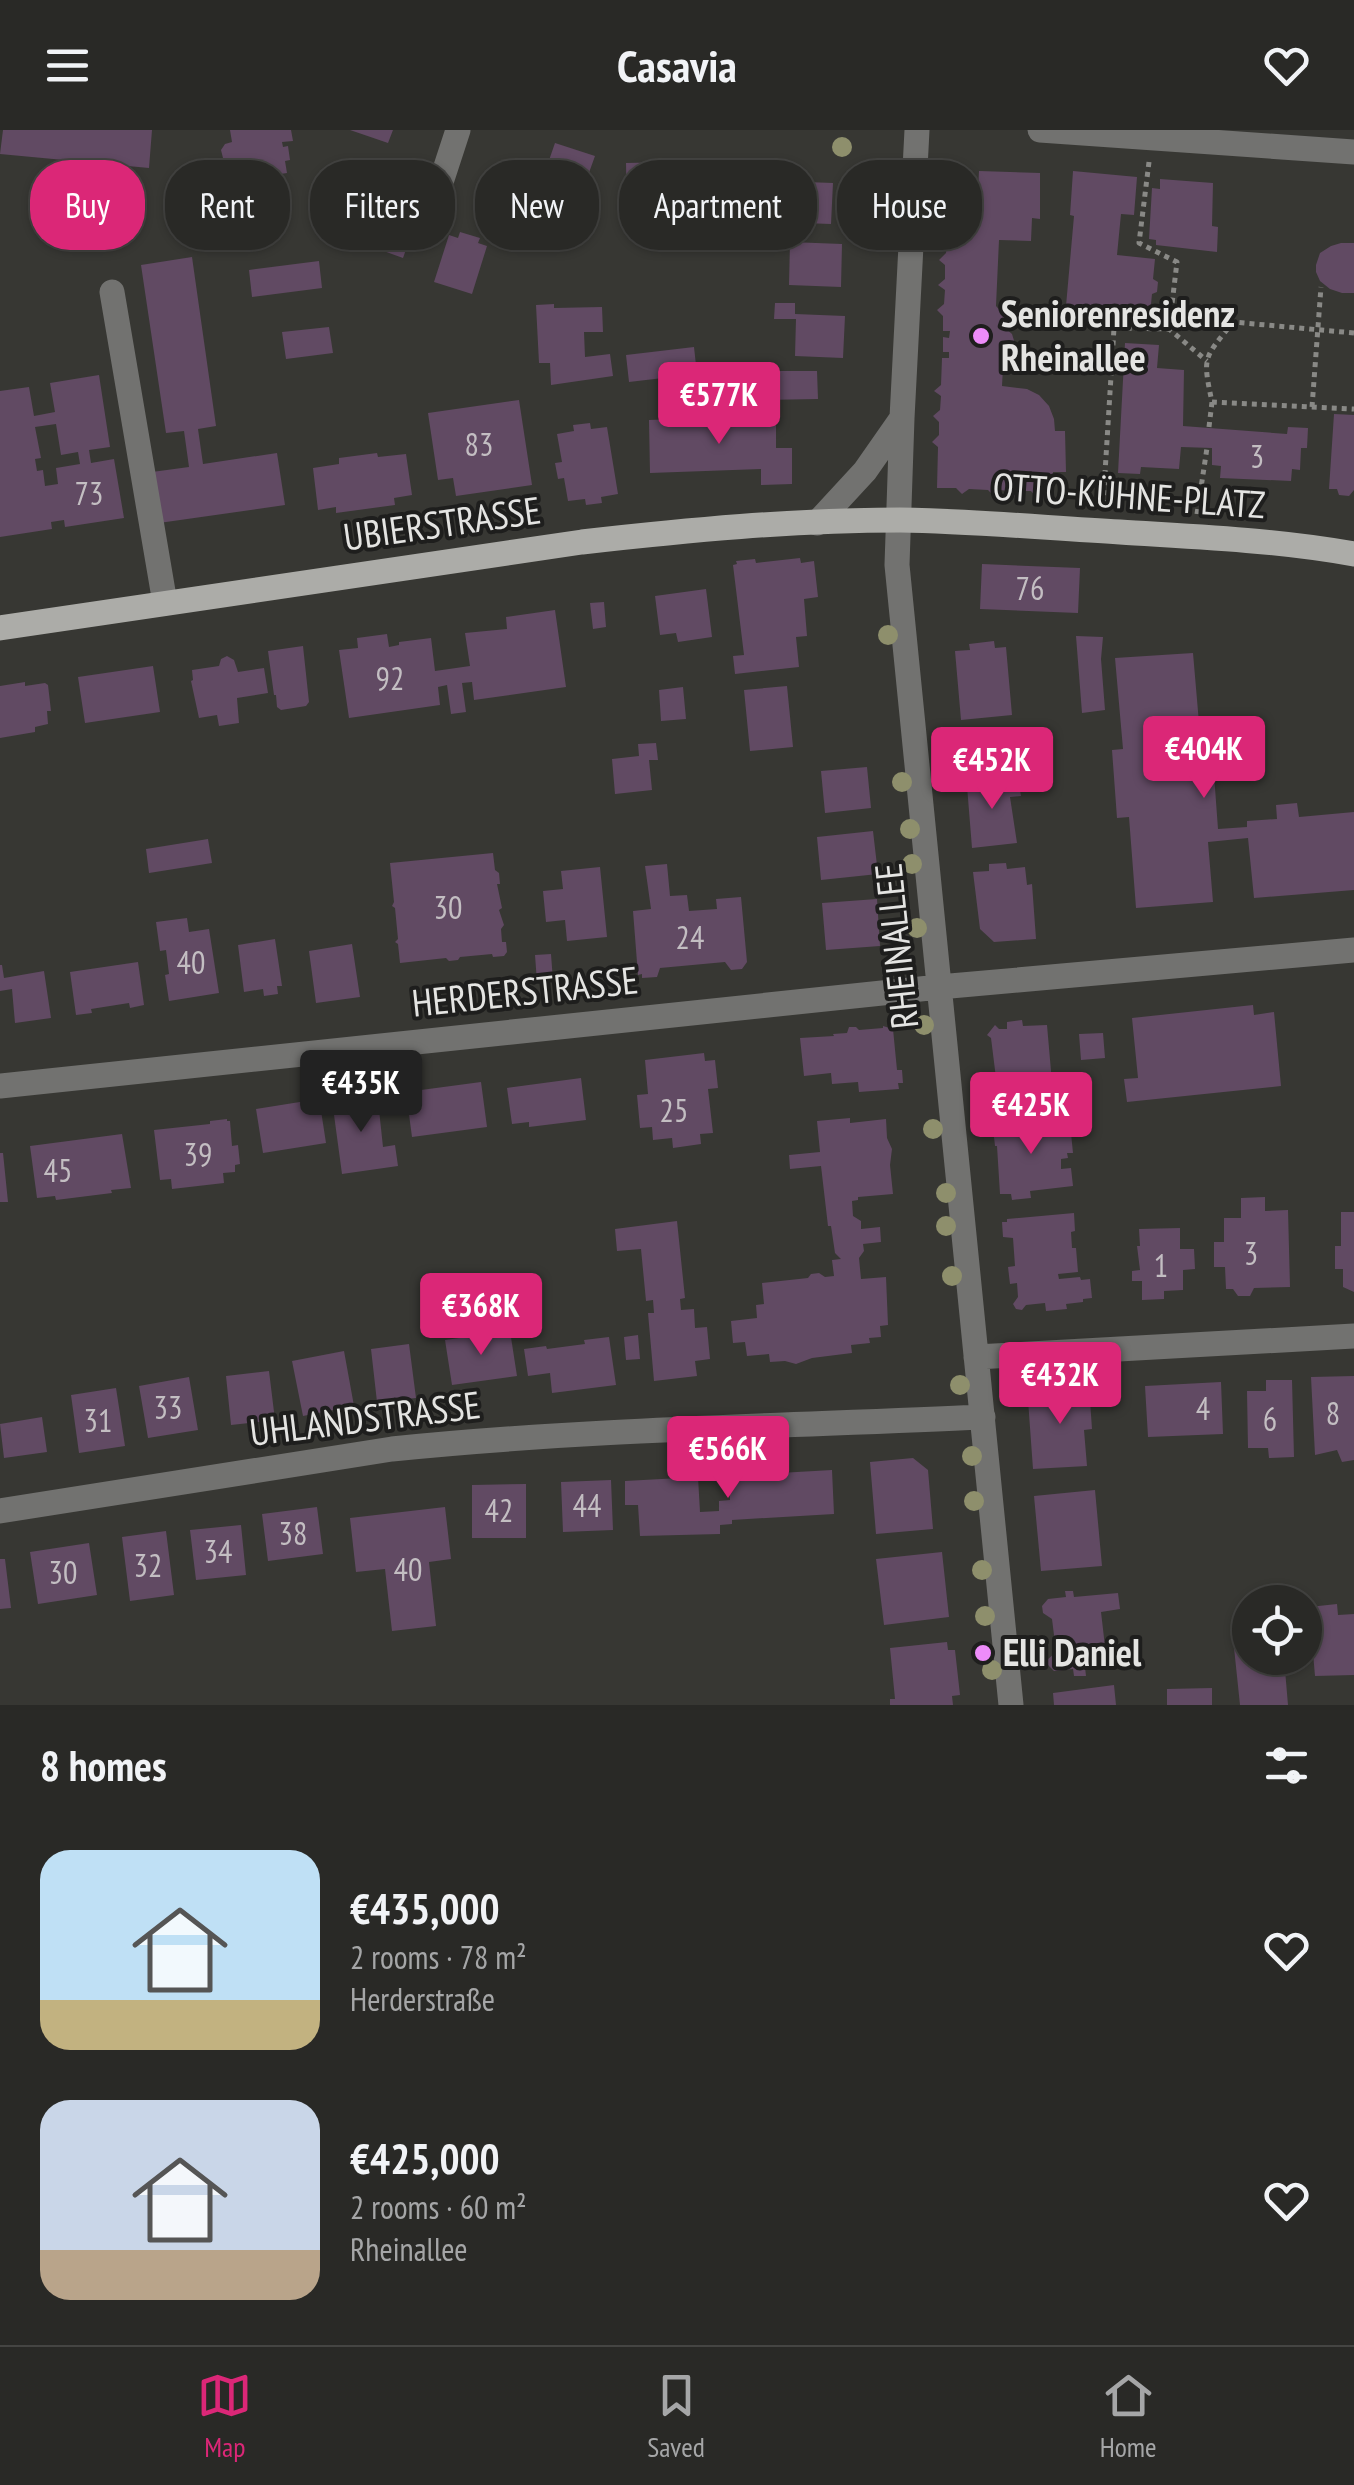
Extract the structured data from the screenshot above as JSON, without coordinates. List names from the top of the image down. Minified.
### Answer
{"streets":{"main road":["OTTO-KÜHNE-PLATZ","UBIERSTRASSE"],"street":["RHEINALLEE","HERDERSTRASSE","UHLANDSTRASSE"]},"crossings":[["OTTO-KÜHNE-PLATZ","UBIERSTRASSE"],["OTTO-KÜHNE-PLATZ","RHEINALLEE"],["UBIERSTRASSE","RHEINALLEE"],["RHEINALLEE","HERDERSTRASSE"],["RHEINALLEE","UHLANDSTRASSE"]],"places":["Seniorenresidenz Rheinallee","Elli Daniel"],"house_numbers":["83","3","73","76","92","30","24","40","25","39","45","3","1","33","4","8","6","31","44","42","38","34","32","40","30"],"page":{"header":"Casavia","chip":["Buy","Rent","Filters","New","Apartment","House"],"price":["€577K","€404K","€452K","€435K","€425K","€368K","€432K","€566K"],"heading":"8 homes","list":[{"name":"€435,000","note":"2 rooms · 78 m² · Herderstraße"},{"name":"€425,000","note":"2 rooms · 60 m² · Rheinallee"}],"tabs":["Map","Saved","Home"]}}
